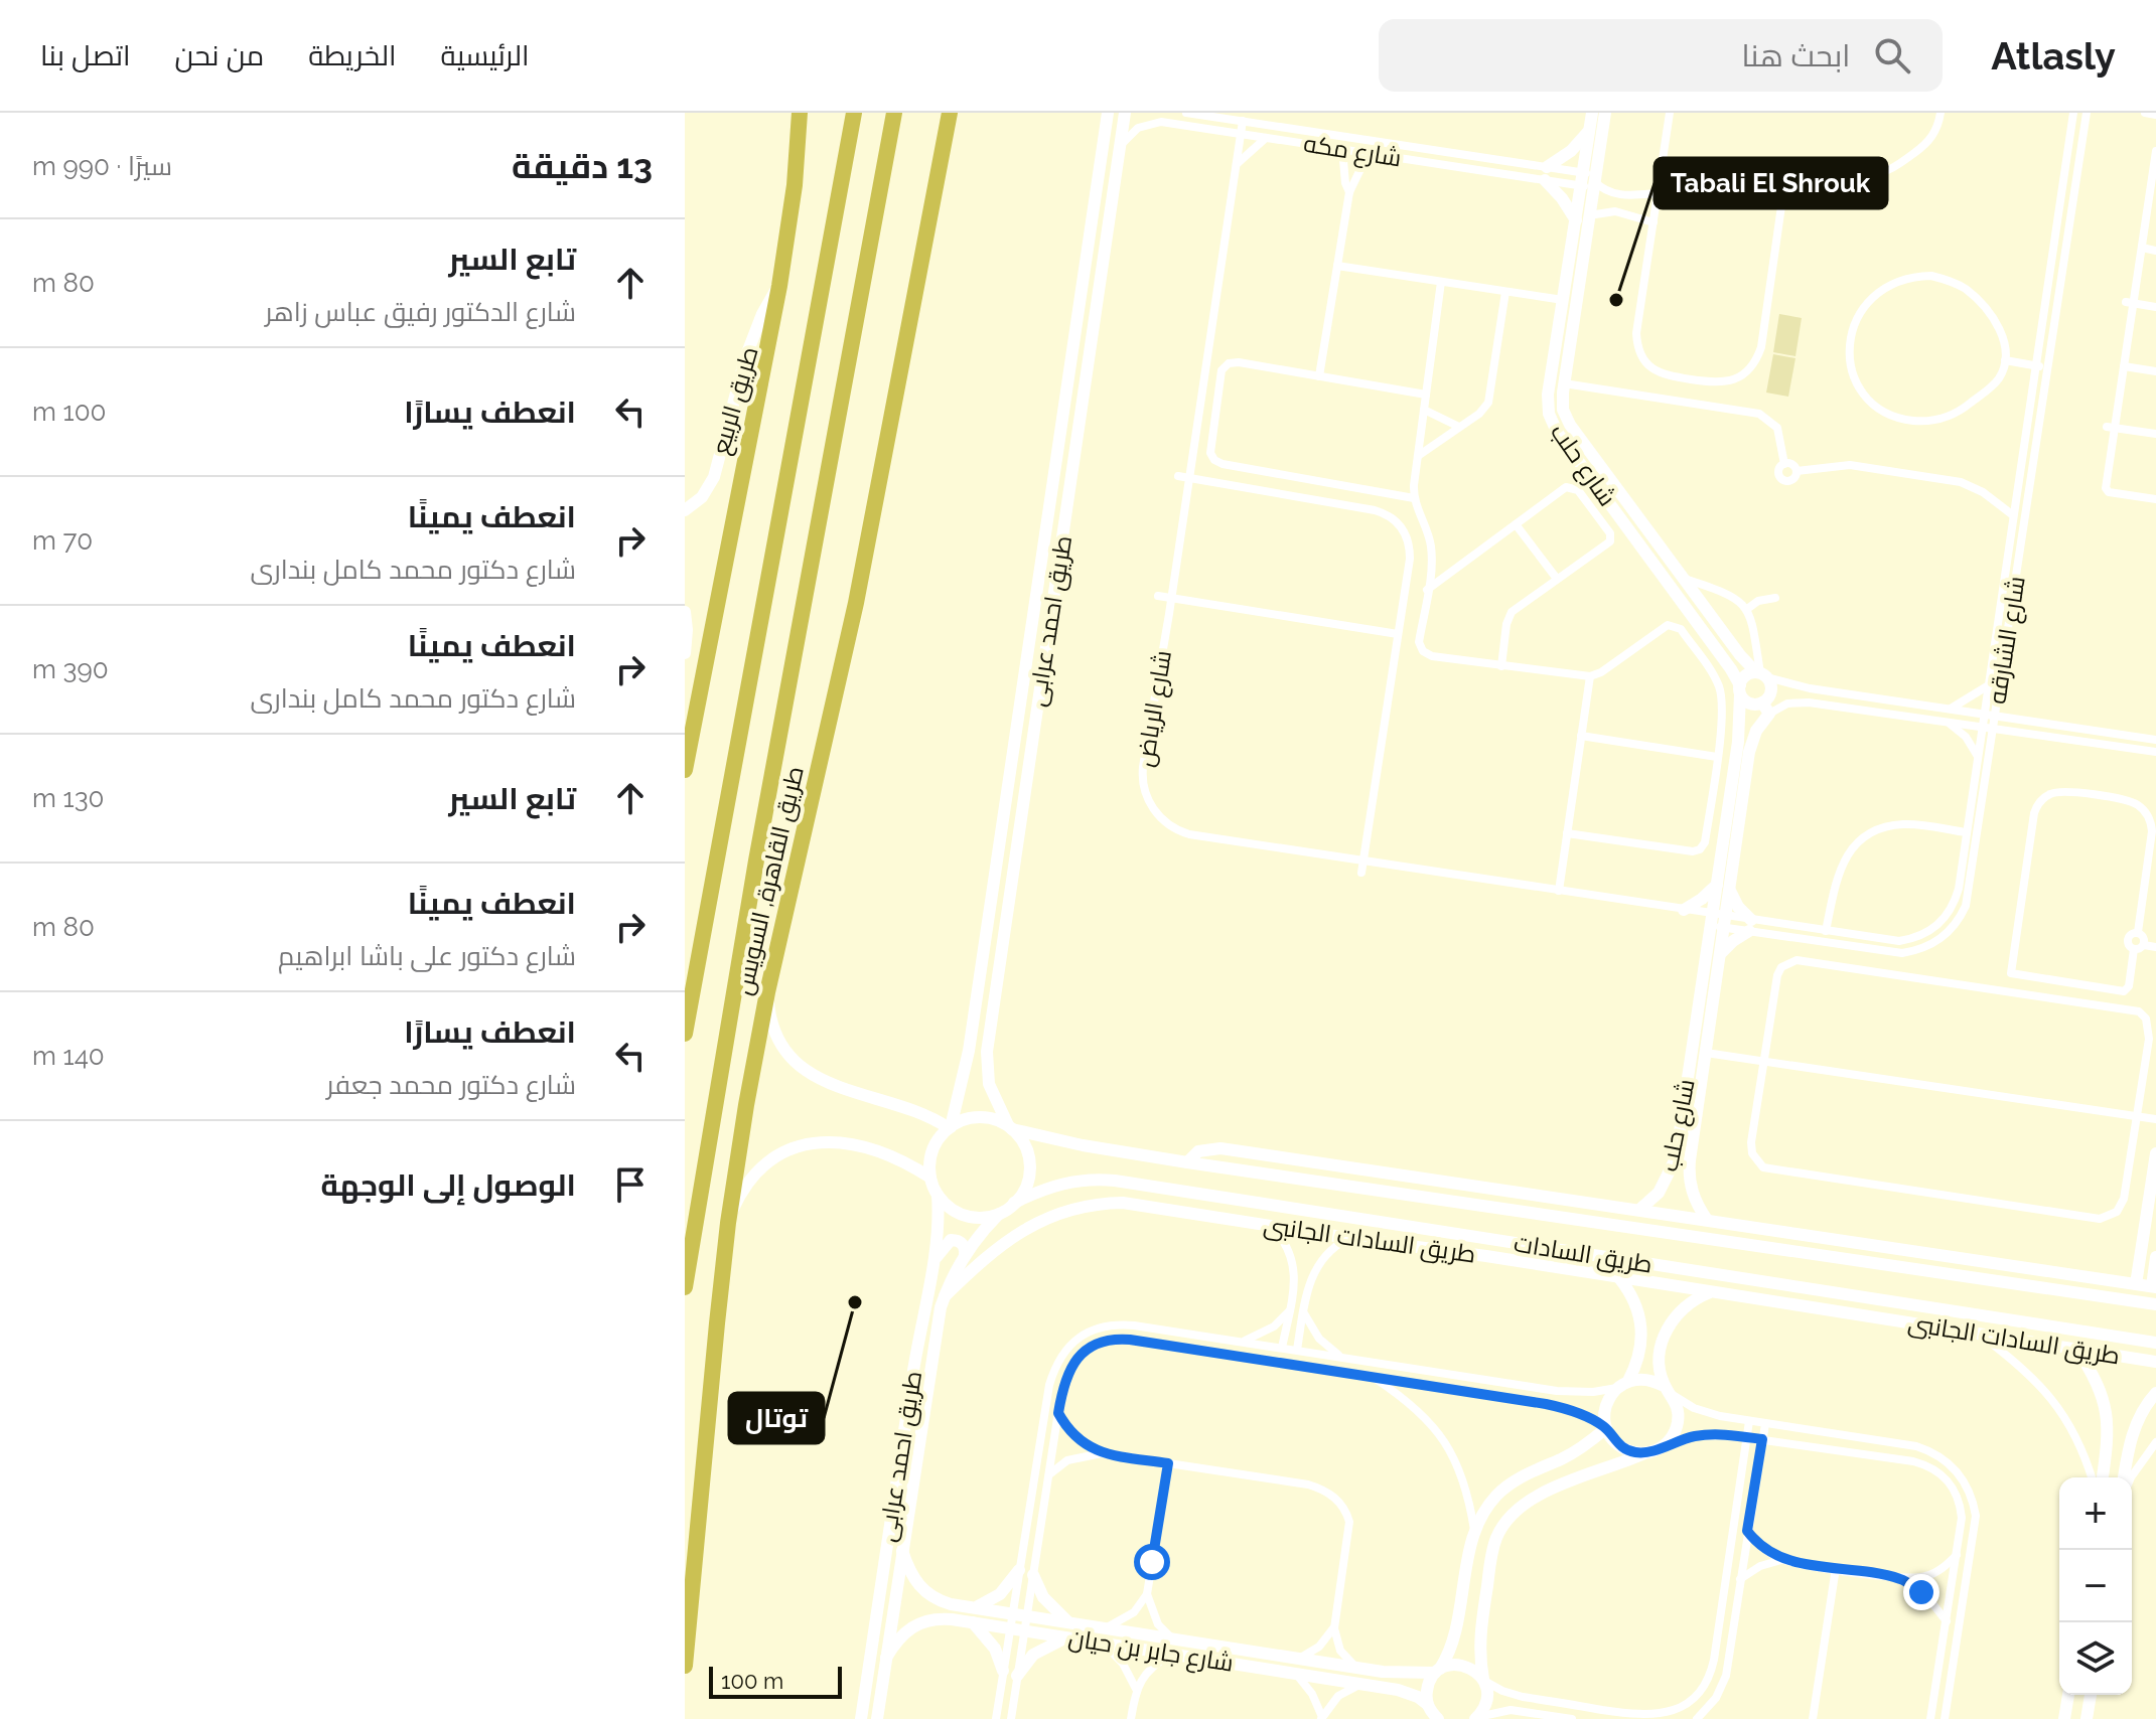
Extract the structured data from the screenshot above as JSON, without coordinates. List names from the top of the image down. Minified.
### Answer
{"streets":{"highway":["طريق القاهرة, السويس"],"street":["شارع مكه","طريق الربيع","شارع حلب","طريق احمد عرابى","شارع الشارقه","شارع الرياض","طريق السادات الجانبى","طريق السادات","شارع جابر بن حيان"]},"crossings":[["شارع مكه","شارع حلب"],["شارع مكه","طريق احمد عرابى"],["شارع مكه","شارع الرياض"],["شارع حلب","شارع الشارقه"],["شارع حلب","شارع الرياض"],["طريق احمد عرابى","طريق السادات الجانبى"],["طريق احمد عرابى","طريق السادات"],["طريق احمد عرابى","شارع جابر بن حيان"],["شارع الشارقه","شارع الرياض"]],"places":["Tabali El Shrouk","توتال"],"scale_bar":"100 m","page":{"header":"Atlasly","search":"ابحث هنا","nav":["الرئيسية","الخريطة","من نحن","اتصل بنا"],"heading":["13 دقيقة","سيرًا · 990 m"],"list":[["تابع السير","شارع الدكتور رفيق عباس زاهر","80 m"],["انعطف يسارًا","100 m"],["انعطف يمينًا","شارع دكتور محمد كامل بندارى","70 m"],["انعطف يمينًا","شارع دكتور محمد كامل بندارى","390 m"],["تابع السير","130 m"],["انعطف يمينًا","شارع دكتور على باشا ابراهيم","80 m"],["انعطف يسارًا","شارع دكتور محمد جعفر","140 m"],"الوصول إلى الوجهة"],"map_buttons":["+","−"],"scale":"100 m"}}
